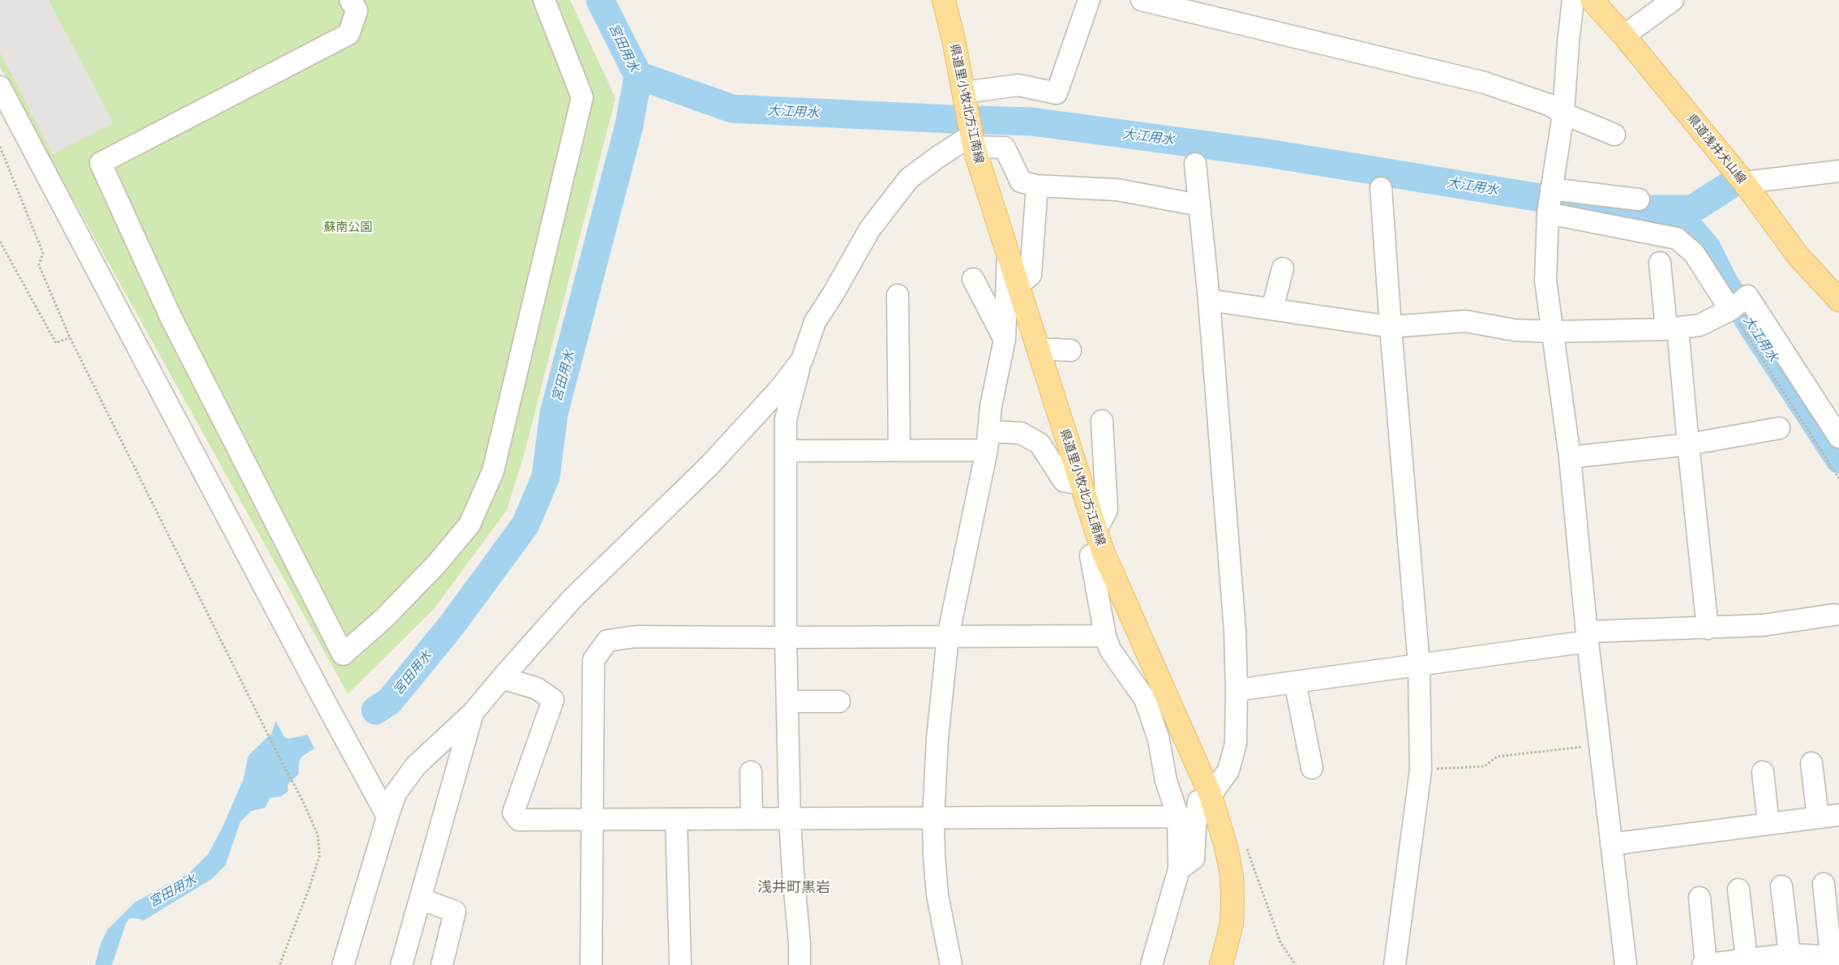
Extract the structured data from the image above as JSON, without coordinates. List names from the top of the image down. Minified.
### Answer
{"streets":{"main road":["県道里小牧北方江南線","県道浅井犬山線"]},"districts":["浅井町黒岩"],"water":["宮田用水","大江用水"],"parks":["蘇南公園"]}
